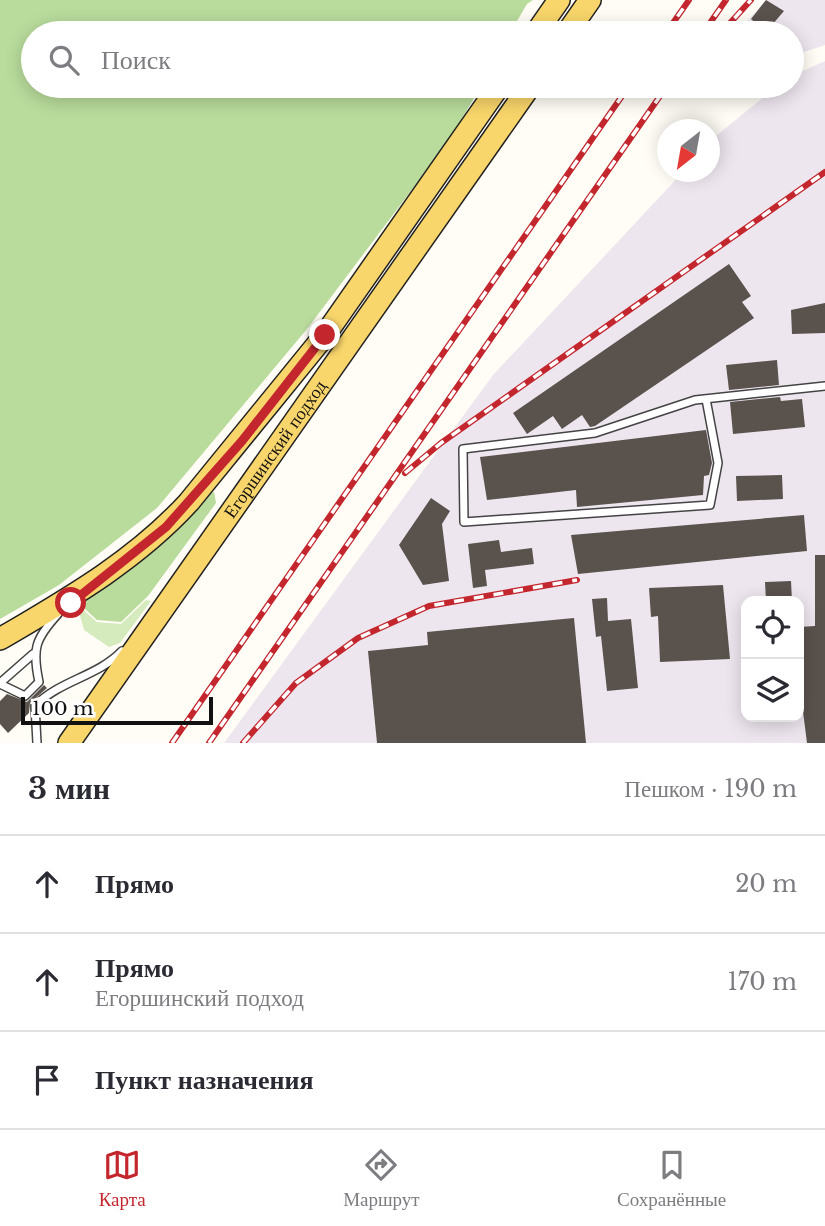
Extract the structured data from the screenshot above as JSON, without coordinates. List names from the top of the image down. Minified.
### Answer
{"streets":{"main road":["Егоршинский подход"]},"scale_bar":"100 m","north":"bottom left","page":{"search":"Поиск","scale":"100 m","heading":["3 мин","Пешком · 190 m"],"list":[["Прямо","20 m"],["Прямо","Егоршинский подход","170 m"],"Пункт назначения"],"nav":["Карта","Маршрут","Сохранённые"]}}
